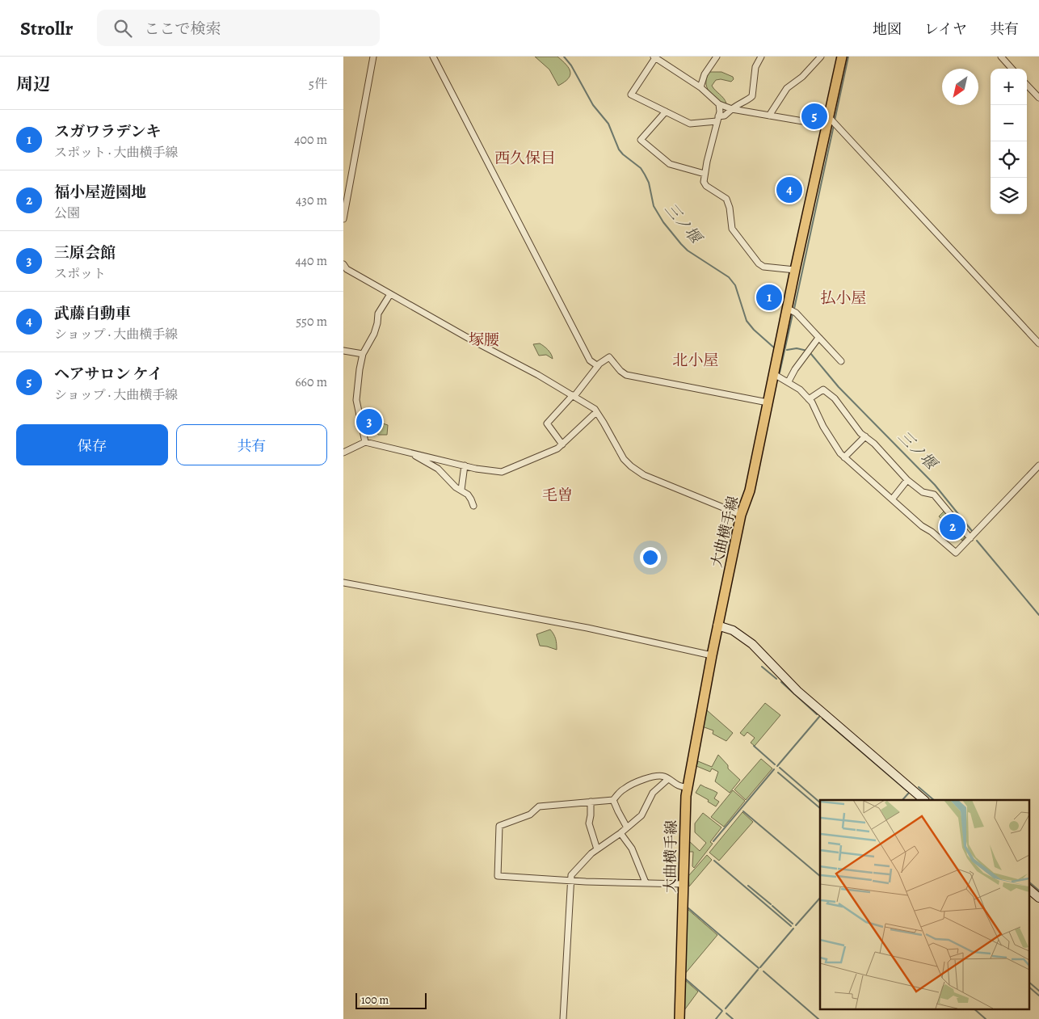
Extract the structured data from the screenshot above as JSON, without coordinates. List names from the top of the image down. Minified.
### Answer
{"streets":{"main road":["大曲横手線"]},"districts":["西久保目","払小屋","塚腰","北小屋","毛曽"],"water":["三ノ堰"],"scale_bar":"100 m","north":"bottom left","page":{"header":"Strollr","search":"ここで検索","nav":["地図","レイヤ","共有"],"heading":["周辺","5件"],"map_buttons":["+","−"],"pins":["5","4","1","3","2"],"list":[{"mark":"1","name":"スガワラデンキ","note":"スポット · 大曲横手線","value":"400 m"},{"mark":"2","name":"福小屋遊園地","note":"公園","value":"430 m"},{"mark":"3","name":"三原会館","note":"スポット","value":"440 m"},{"mark":"4","name":"武藤自動車","note":"ショップ · 大曲横手線","value":"550 m"},{"mark":"5","name":"ヘアサロン ケイ","note":"ショップ · 大曲横手線","value":"660 m"}],"buttons":["保存","共有"],"scale":"100 m"}}
